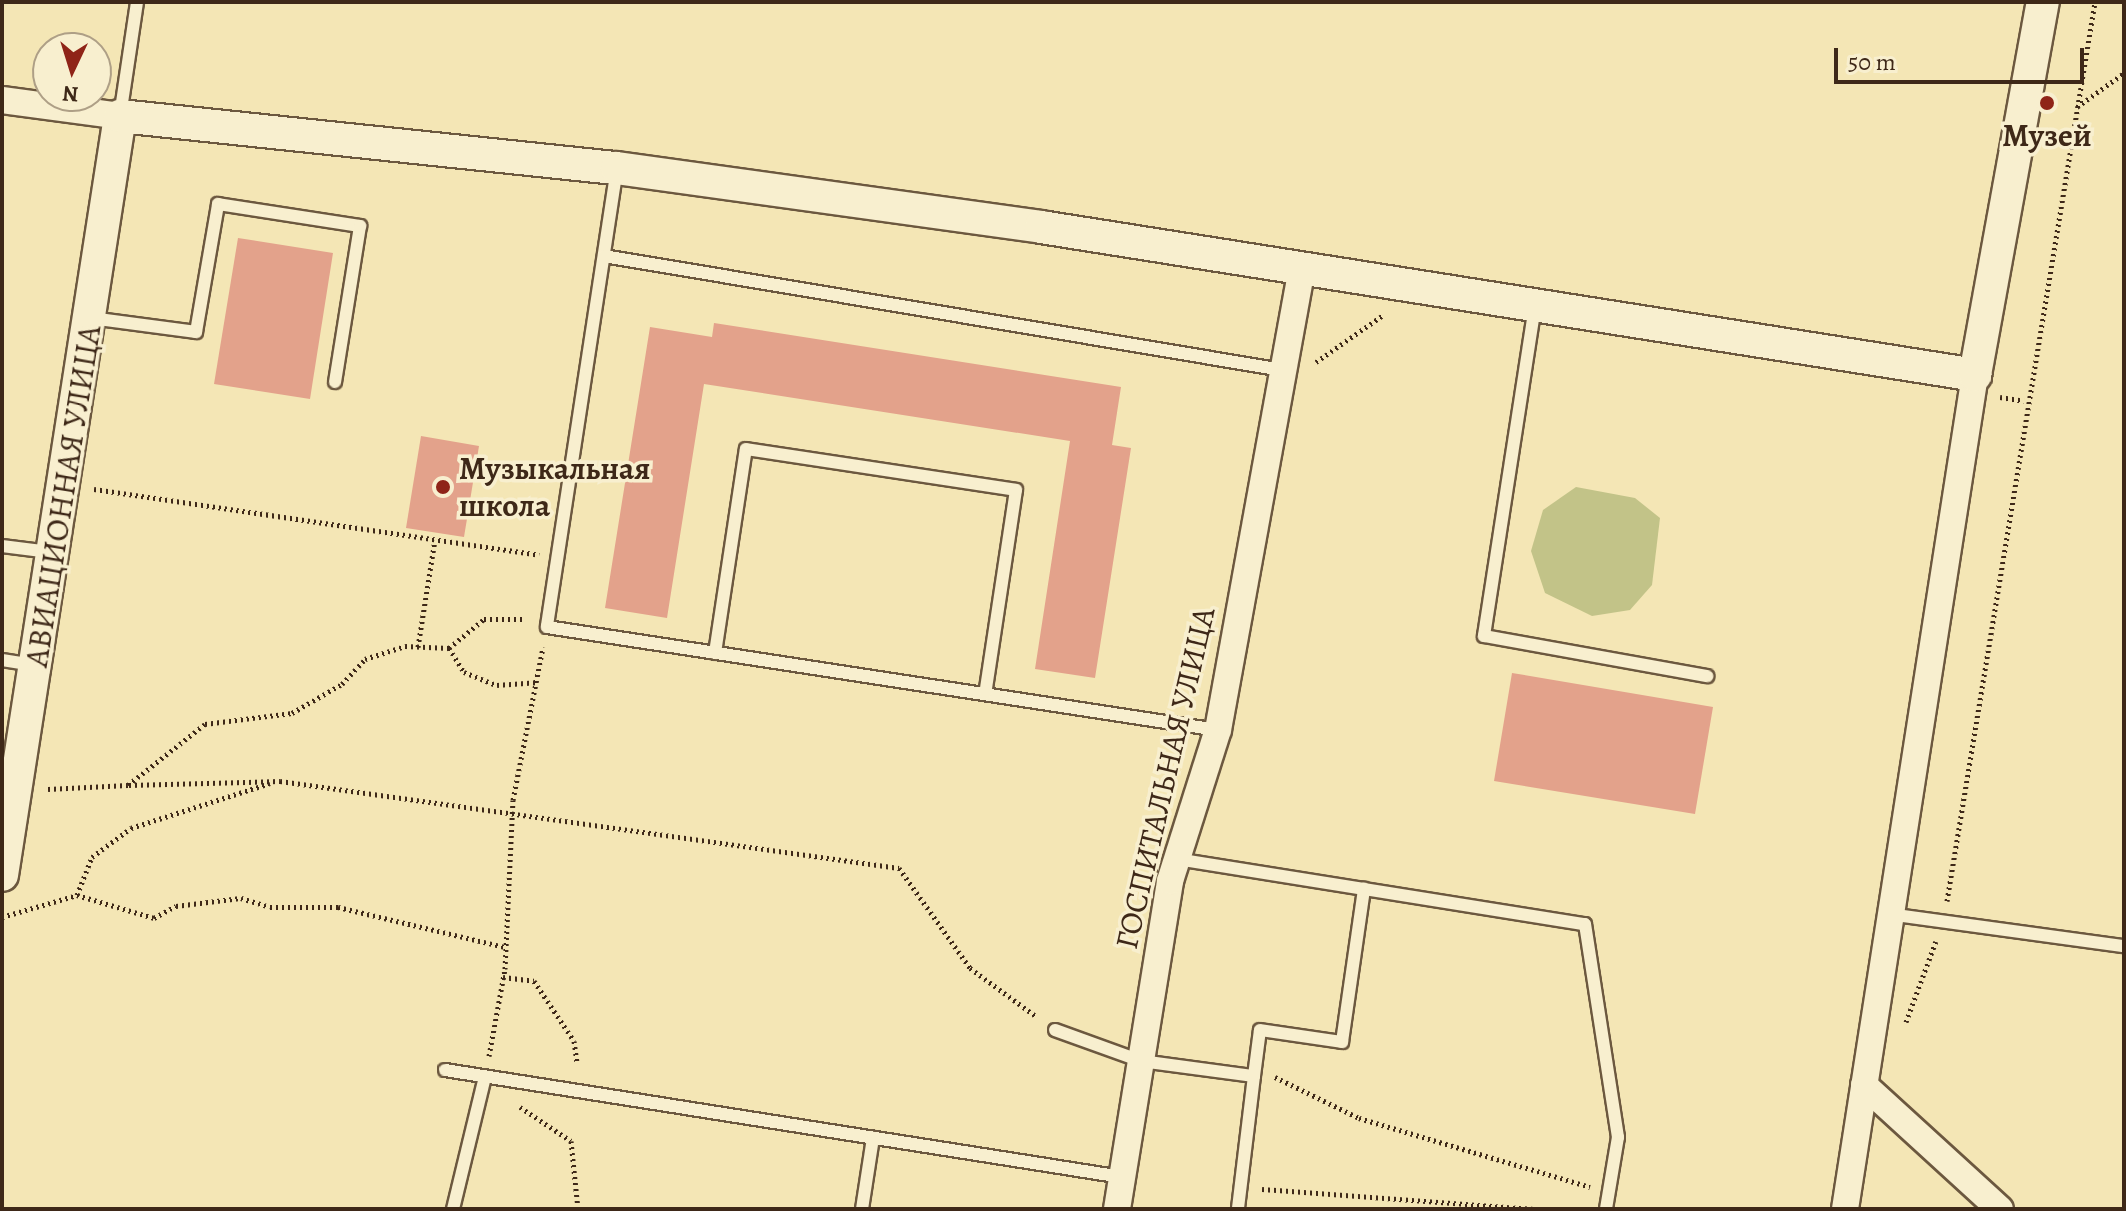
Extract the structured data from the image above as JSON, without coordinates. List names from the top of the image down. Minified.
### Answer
{"streets":{"street":["АВИАЦИОННАЯ УЛИЦА","ГОСПИТАЛЬНАЯ УЛИЦА"]},"places":["Музей","Музыкальная школа"],"scale_bar":"50 m","north":"bottom"}
